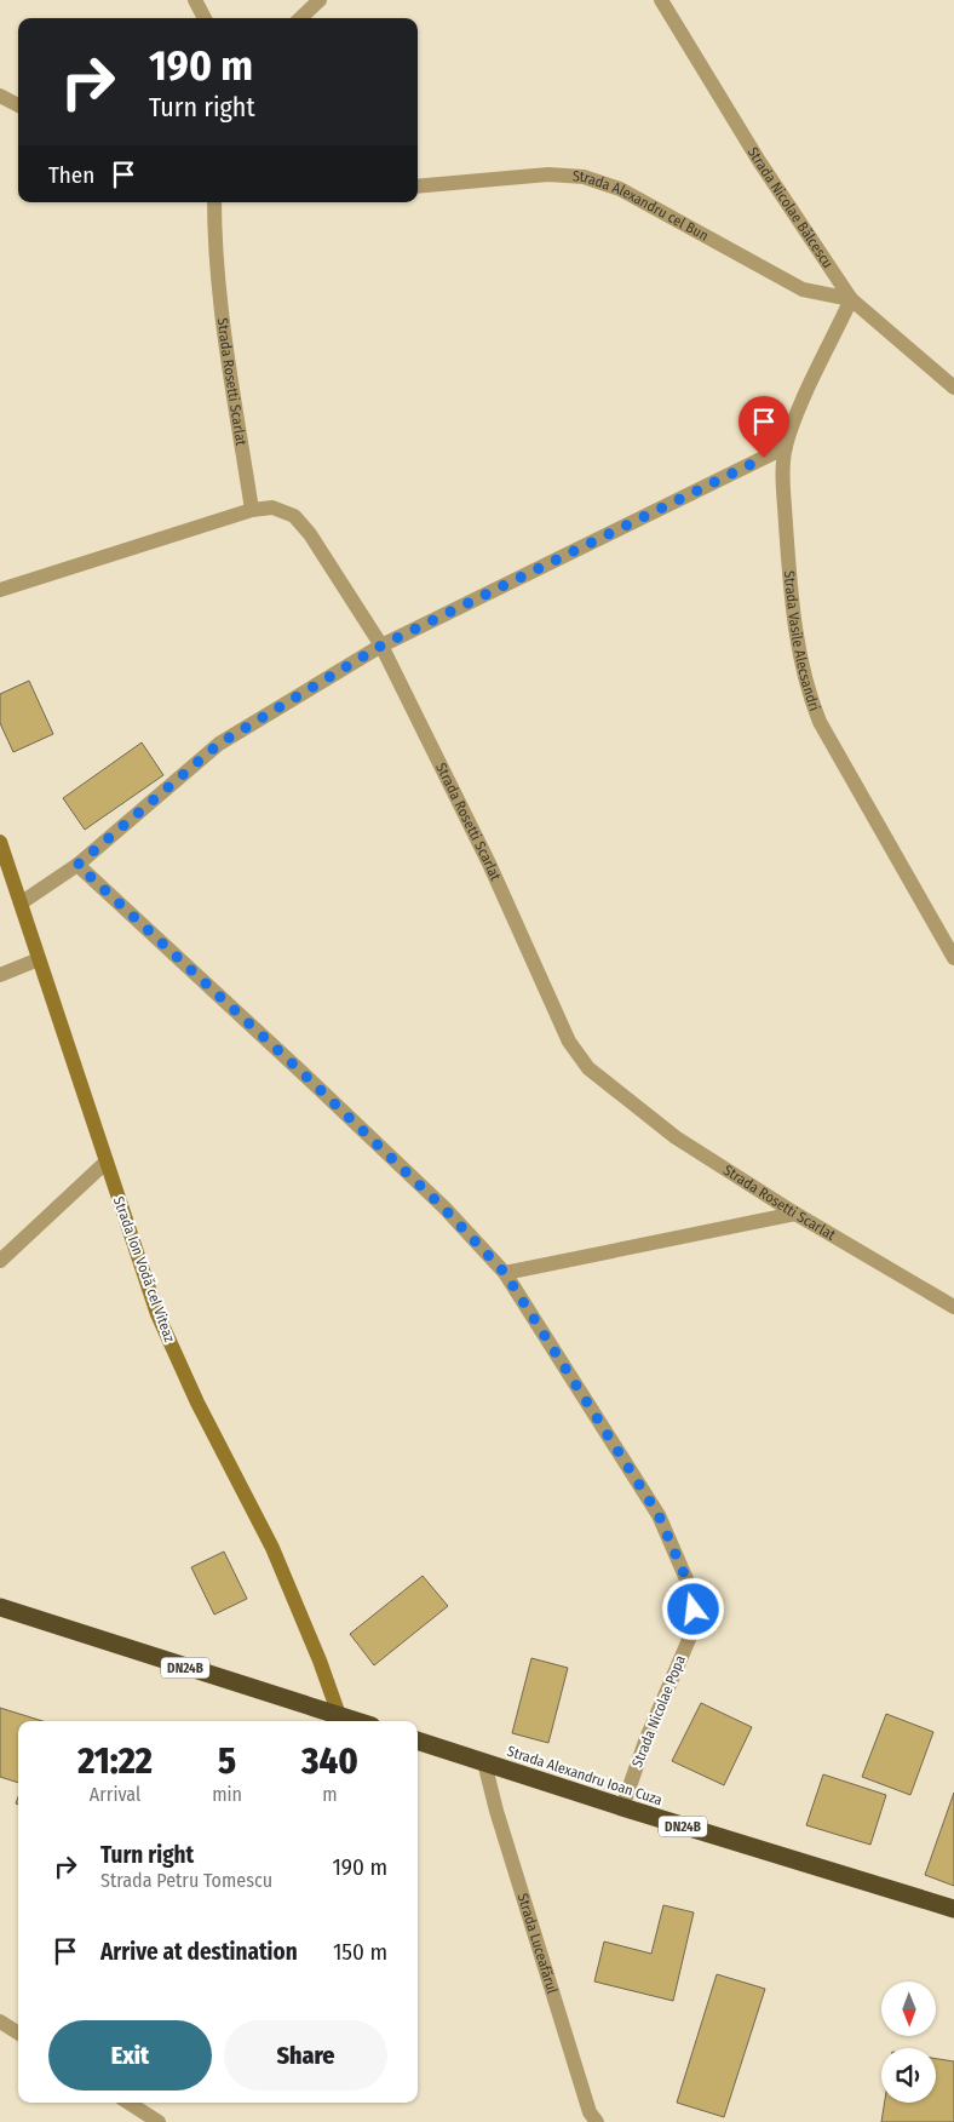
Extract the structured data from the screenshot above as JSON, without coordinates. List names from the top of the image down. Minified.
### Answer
{"streets":{"highway":["DN24B","Strada Alexandru Ioan Cuza"],"main road":["Strada Ion Vodă cel Viteaz"],"street":["Strada Alexandru cel Bun","Strada Nicolae Bălcescu","Strada Rosetti Scarlat","Strada Vasile Alecsandri","Strada Nicolae Popa","Strada Luceafărul"]},"crossings":[["Strada Alexandru cel Bun","Strada Nicolae Bălcescu"],["Strada Alexandru cel Bun","Strada Vasile Alecsandri"],["Strada Nicolae Bălcescu","Strada Vasile Alecsandri"],["Strada Ion Vodă cel Viteaz","DN24B"],["Strada Nicolae Popa","Strada Alexandru Ioan Cuza"],["Strada Alexandru Ioan Cuza","Strada Luceafărul"]],"north":"bottom","page":{"turn":["190 m","Turn right"],"then":"Then","eta":["21:22","Arrival","5","min","340","m"],"list":[{"name":"Turn right","note":"Strada Petru Tomescu","value":"190 m"},{"name":"Arrive at destination","value":"150 m"}],"buttons":["Exit","Share"]}}
